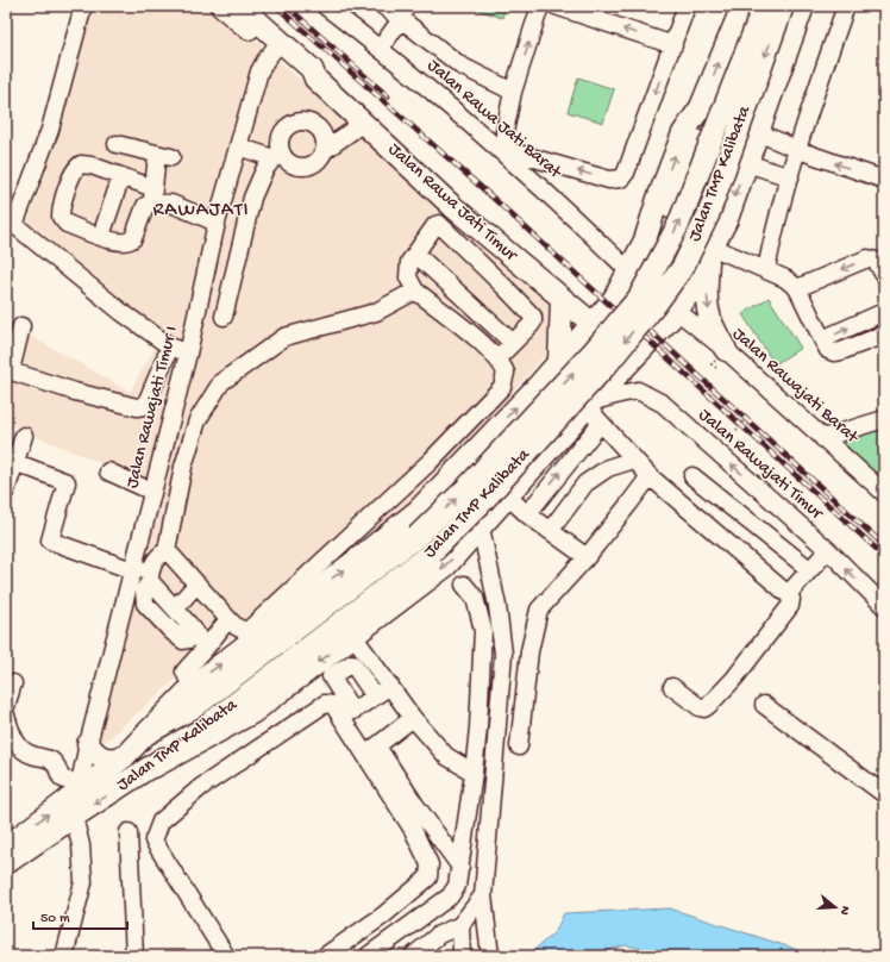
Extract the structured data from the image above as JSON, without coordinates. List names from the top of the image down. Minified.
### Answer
{"streets":{"main road":["Jalan TMP Kalibata","Jalan Rawa Jati Timur"],"street":["Jalan Rawa Jati Barat","Jalan Rawajati Barat","Jalan Rawajati Timur I","Jalan Rawajati Timur"]},"crossings":[["Jalan TMP Kalibata","Jalan Rawajati Timur I"],["Jalan Rawa Jati Timur","Jalan Rawajati Timur I"]],"districts":["RAWAJATI"],"scale_bar":"50 m","north":"right"}
